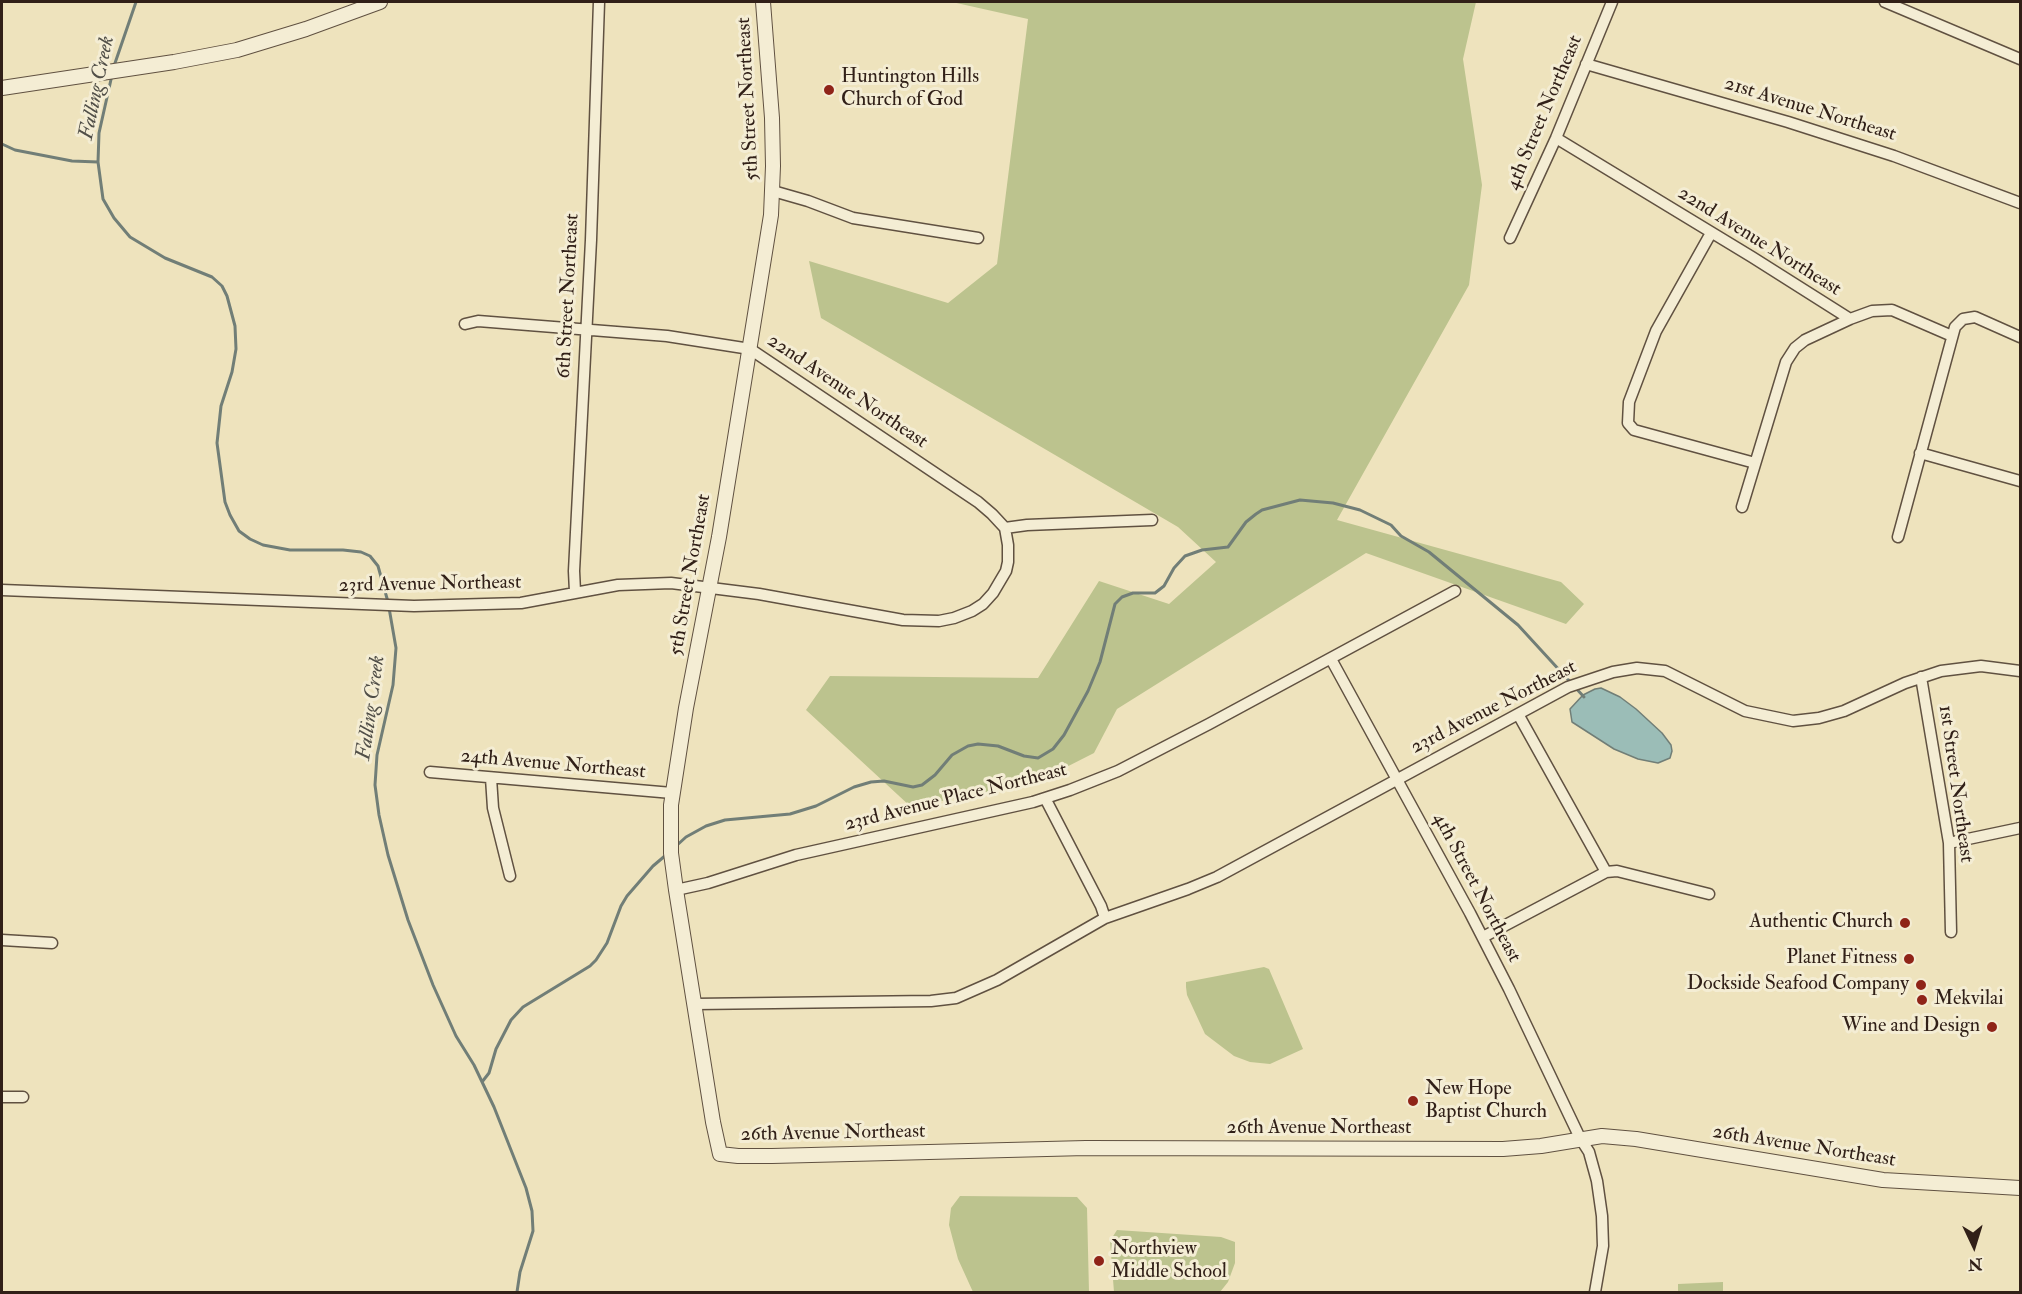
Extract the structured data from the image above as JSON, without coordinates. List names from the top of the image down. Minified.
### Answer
{"streets":{"street":["5th Street Northeast","21st Avenue Northeast","4th Street Northeast","22nd Avenue Northeast","6th Street Northeast","23rd Avenue Northeast","24th Avenue Northeast","1st Street Northeast","23rd Avenue Place Northeast","26th Avenue Northeast"]},"crossings":[["5th Street Northeast","22nd Avenue Northeast"],["5th Street Northeast","23rd Avenue Northeast"],["5th Street Northeast","24th Avenue Northeast"],["5th Street Northeast","23rd Avenue Place Northeast"],["5th Street Northeast","26th Avenue Northeast"],["21st Avenue Northeast","4th Street Northeast"],["4th Street Northeast","22nd Avenue Northeast"],["4th Street Northeast","23rd Avenue Northeast"],["4th Street Northeast","23rd Avenue Place Northeast"],["4th Street Northeast","26th Avenue Northeast"],["22nd Avenue Northeast","6th Street Northeast"],["22nd Avenue Northeast","23rd Avenue Northeast"],["6th Street Northeast","23rd Avenue Northeast"],["23rd Avenue Northeast","1st Street Northeast"]],"water":["Falling Creek"],"places":["Huntington Hills Church of God","Authentic Church","Planet Fitness","Dockside Seafood Company","Mekvilai","Wine and Design","New Hope Baptist Church","Northview Middle School"],"north":"bottom"}
